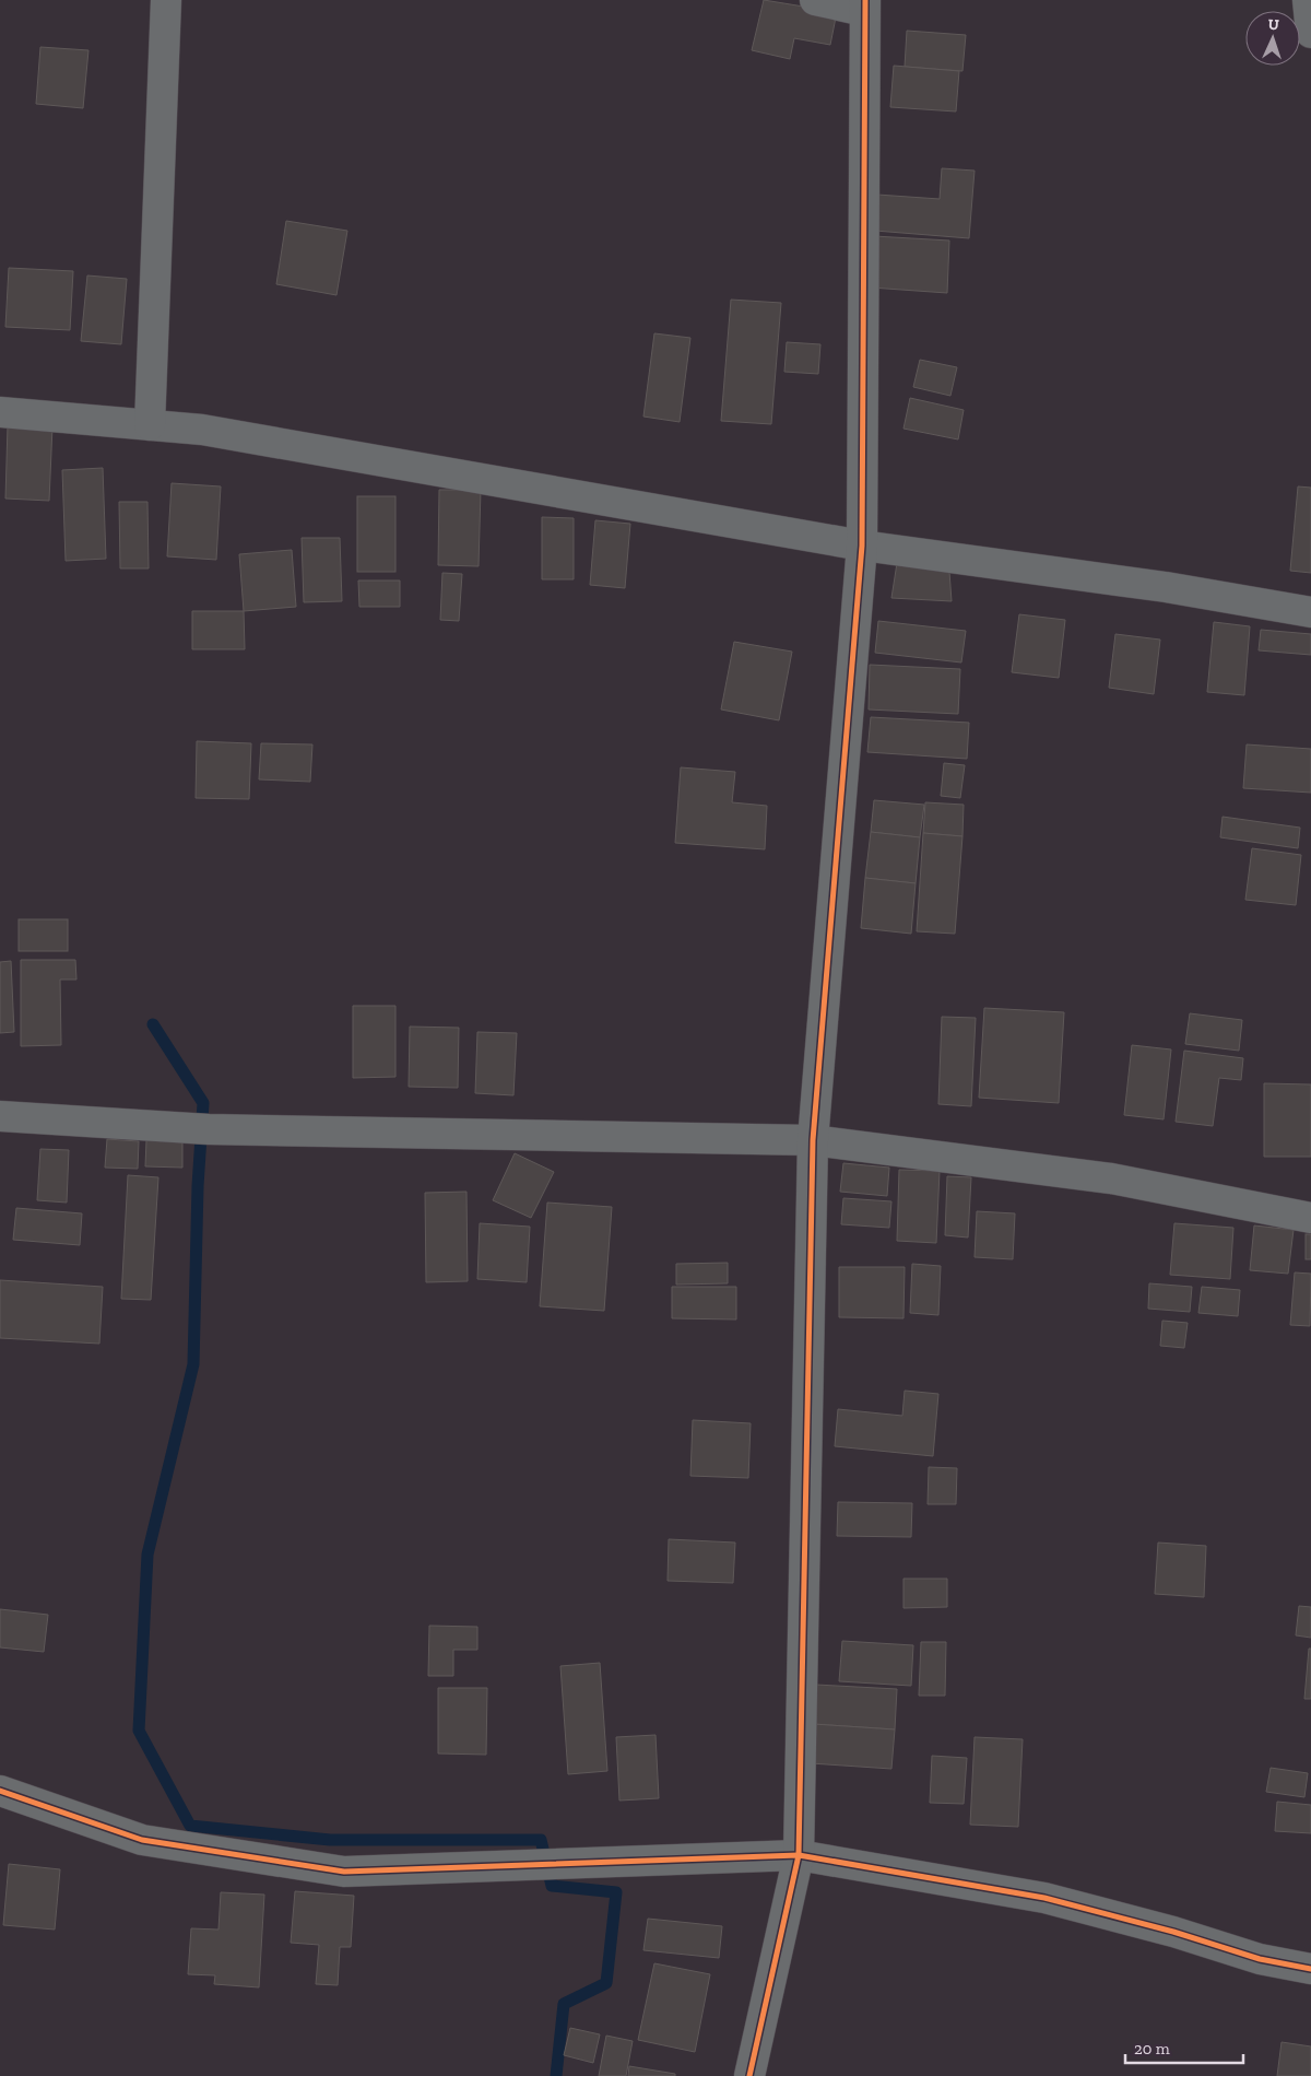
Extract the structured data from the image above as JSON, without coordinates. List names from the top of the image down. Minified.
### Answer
{"scale_bar":"20 m","north":"top"}
